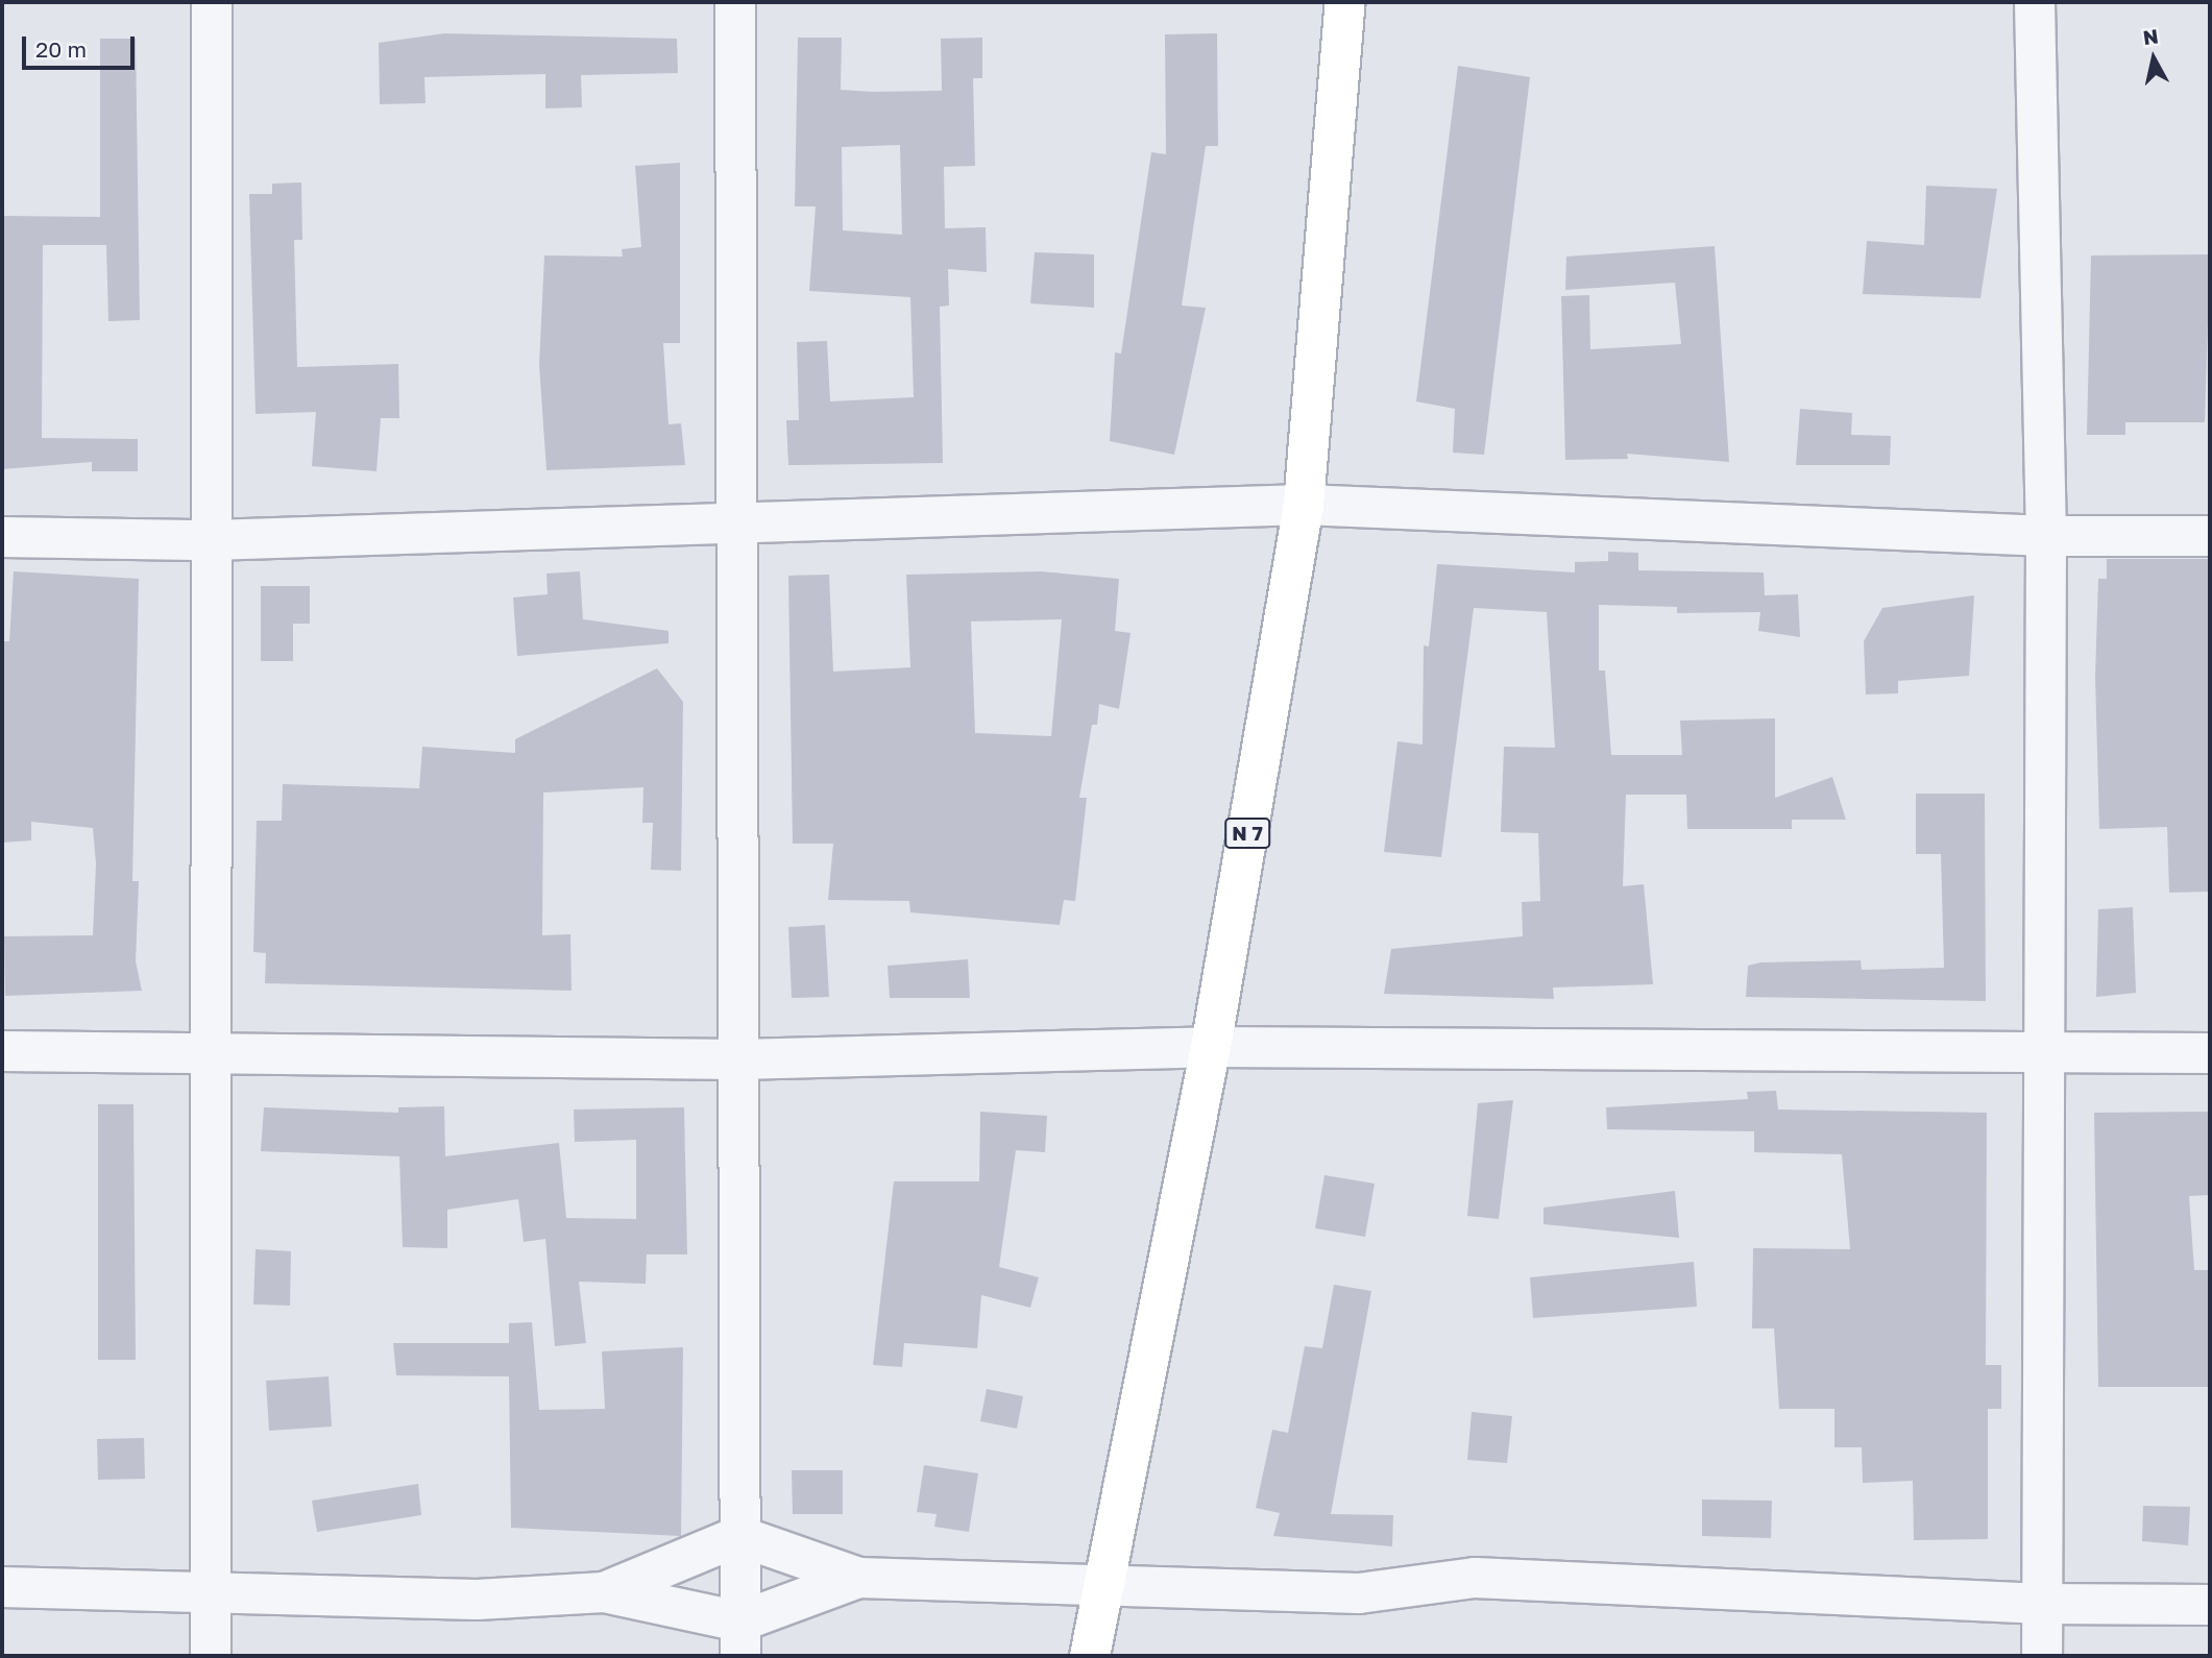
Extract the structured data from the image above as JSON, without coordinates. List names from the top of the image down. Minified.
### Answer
{"streets":{"highway":["N 7"]},"scale_bar":"20 m","north":"top"}
